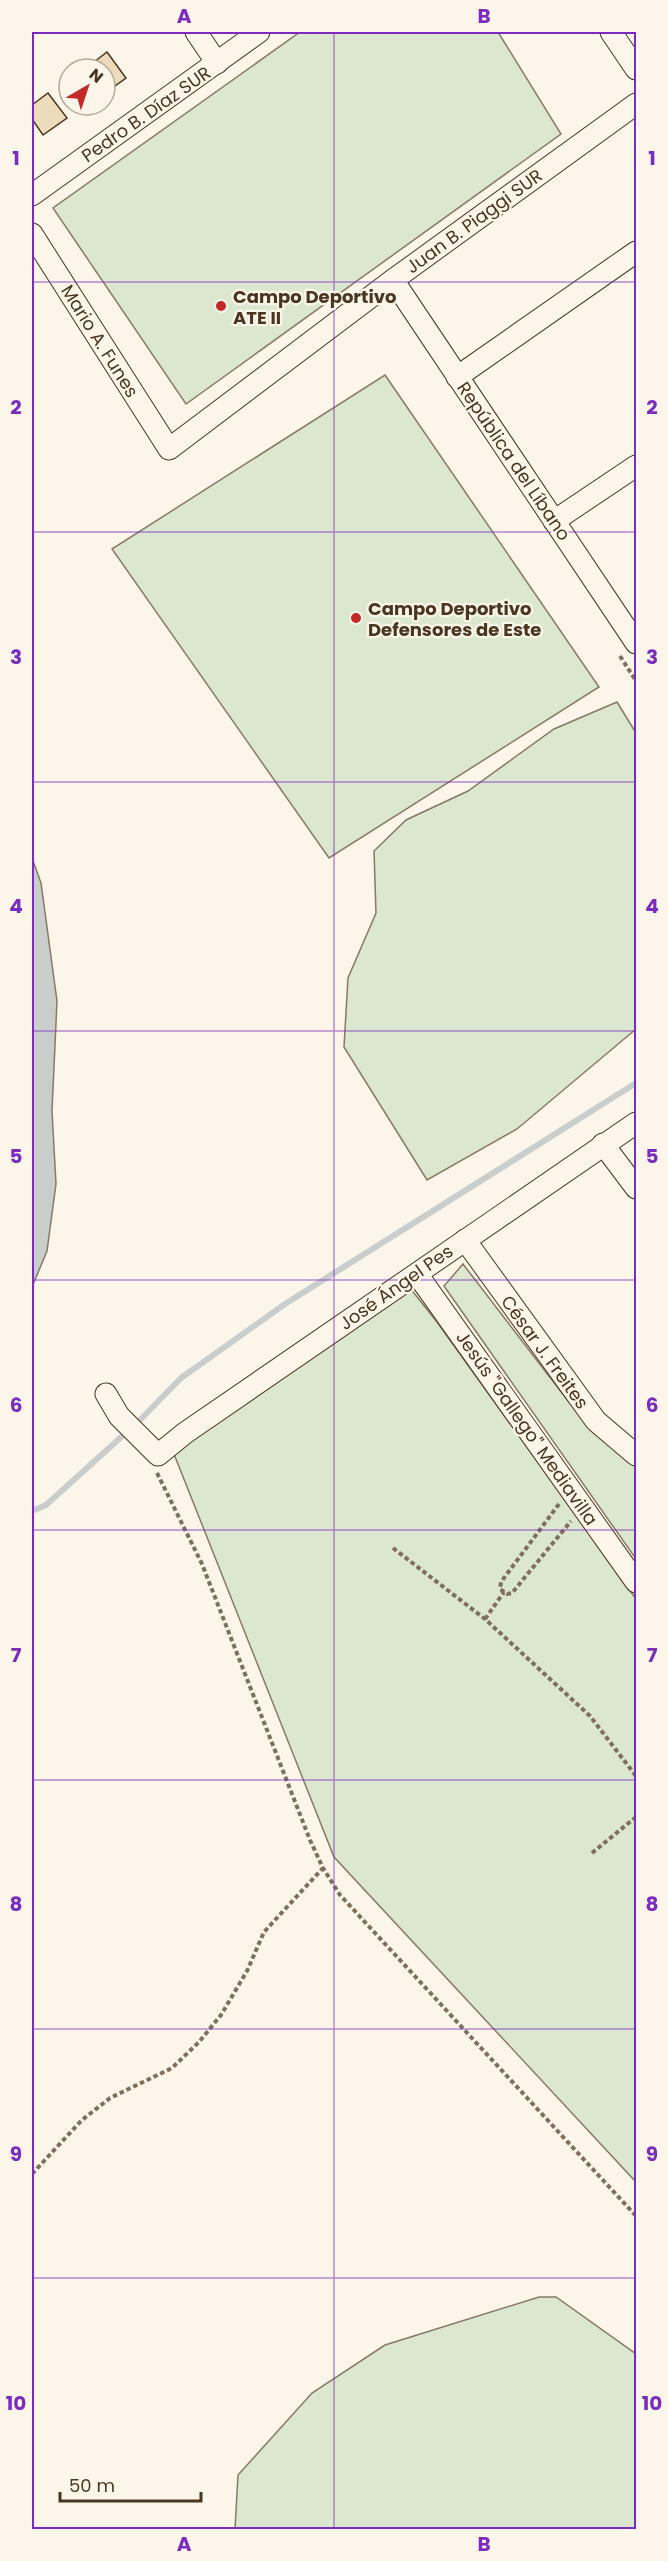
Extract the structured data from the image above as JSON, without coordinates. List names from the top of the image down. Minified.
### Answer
{"streets":{"street":["Pedro B. Díaz SUR","Juan B. Piaggi SUR","Mario A. Funes","República del Líbano","José Ángel Pes","César J. Freites","Jesús \"Gallego\" Mediavilla"]},"crossings":[["Juan B. Piaggi SUR","Mario A. Funes"],["Juan B. Piaggi SUR","República del Líbano"],["José Ángel Pes","César J. Freites"],["José Ángel Pes","Jesús \"Gallego\" Mediavilla"]],"places":["Campo Deportivo ATE II","Campo Deportivo Defensores de Este"],"scale_bar":"50 m","north":"top right","grid":{"columns":["A","B"],"rows":["1","2","3","4","5","6","7","8","9","10"]}}
